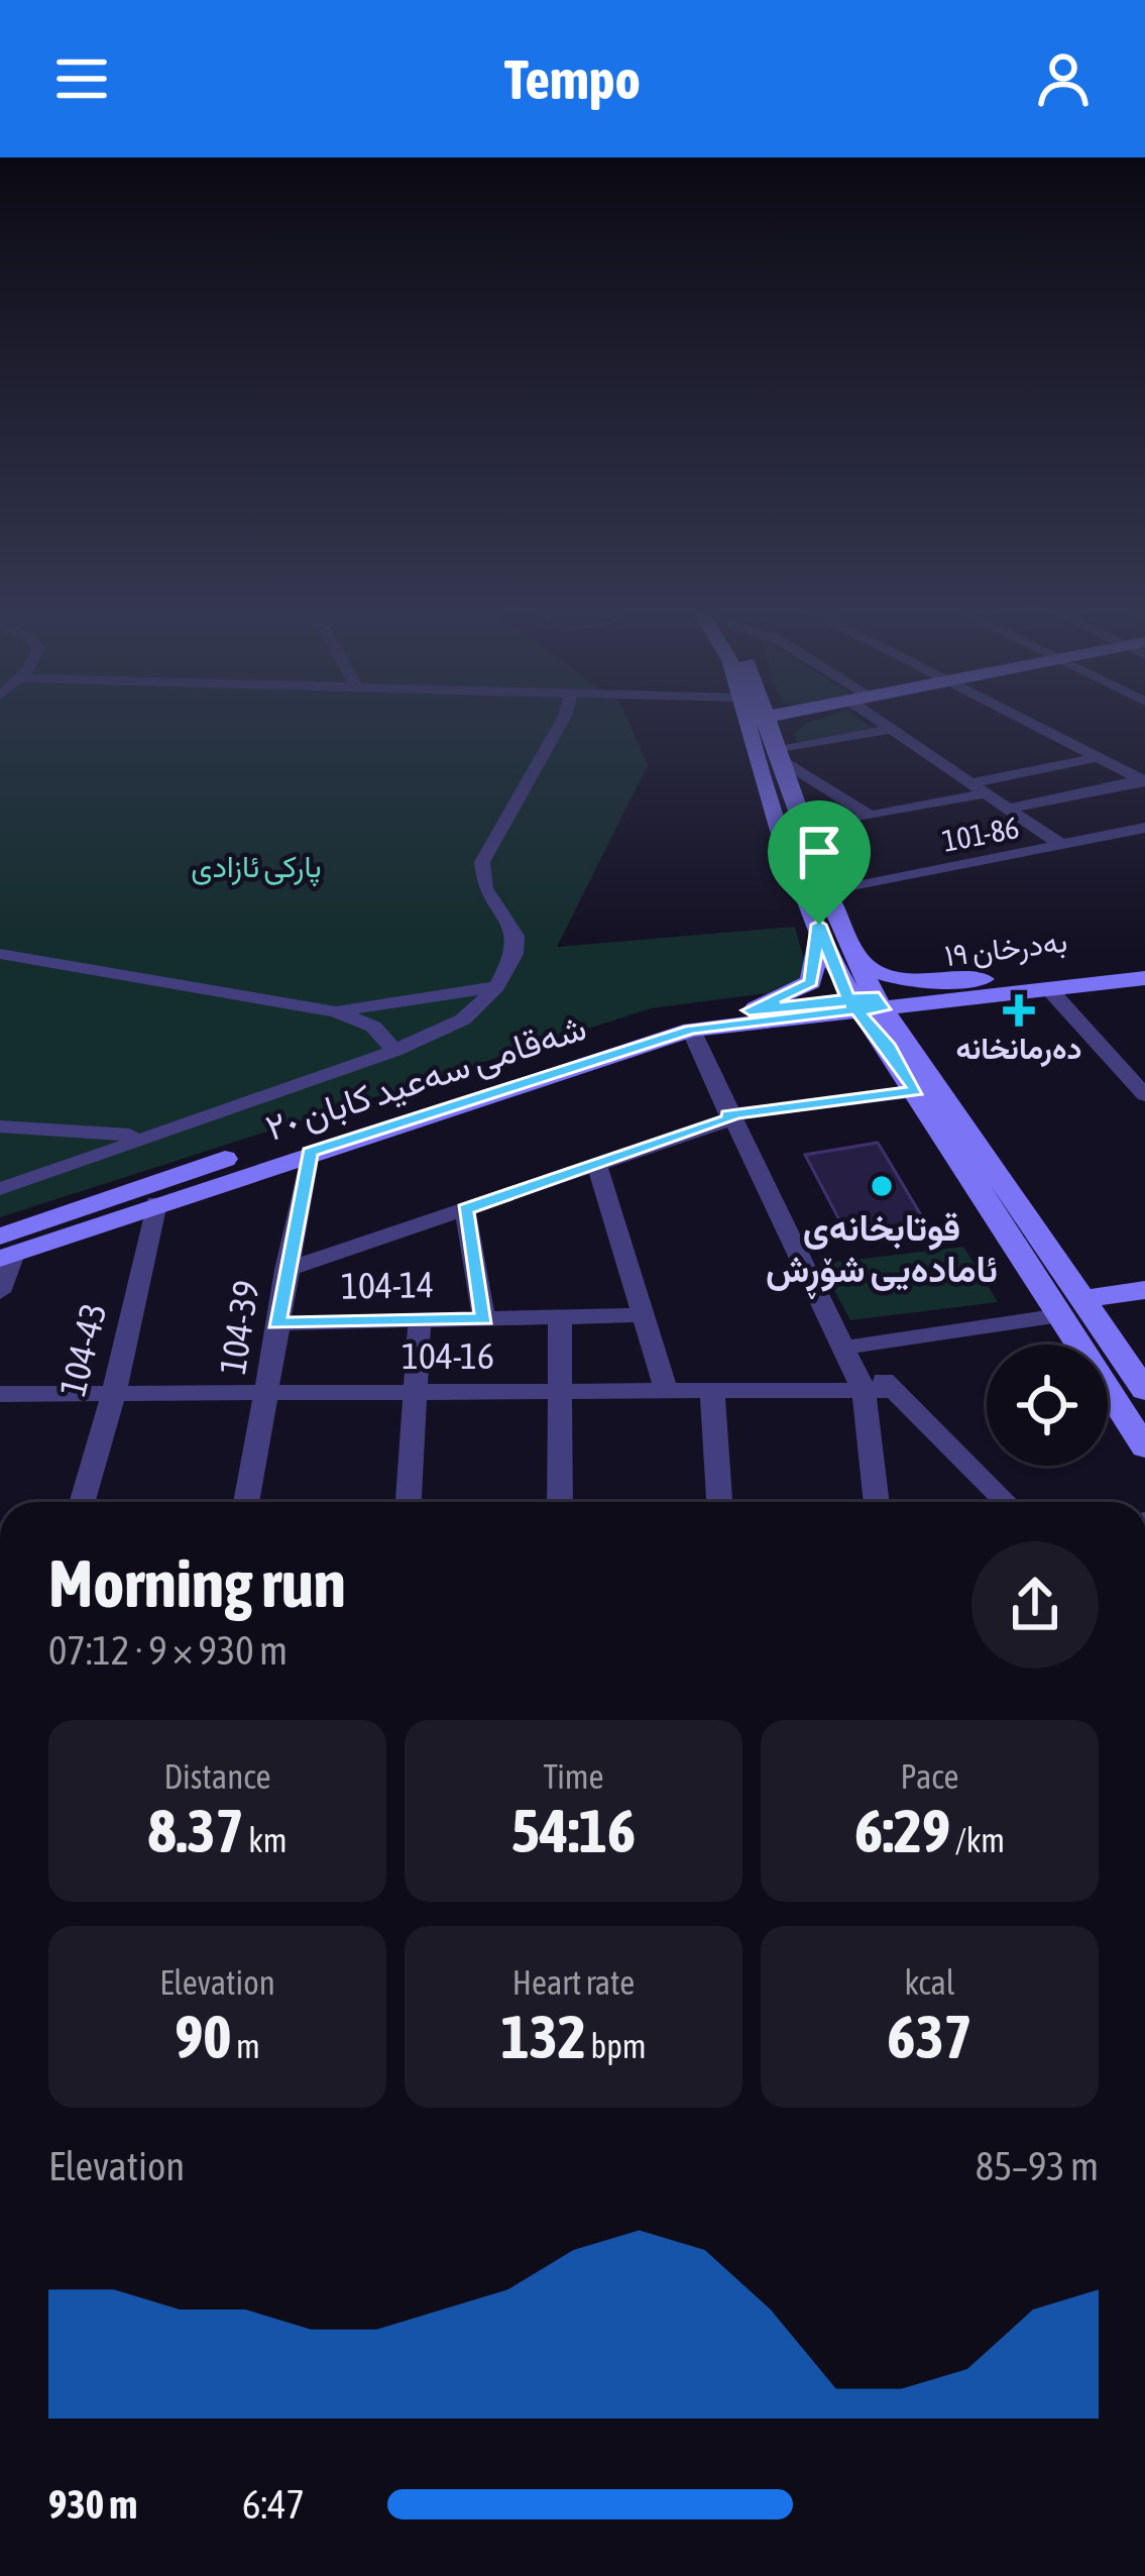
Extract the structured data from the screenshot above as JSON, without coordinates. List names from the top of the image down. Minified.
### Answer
{"streets":{"main road":["بەدرخان ١٩","شەقامی سەعید کابان ٢٠"],"street":["101-86","104-14","104-39","104-43","104-16"]},"crossings":[["بەدرخان ١٩","شەقامی سەعید کابان ٢٠"],["شەقامی سەعید کابان ٢٠","104-39"],["شەقامی سەعید کابان ٢٠","104-43"],["104-14","104-39"],["104-39","104-16"],["104-43","104-16"]],"parks":["پارکی ئازادی"],"places":{"health":["دەرمانخانە"],"other":["قوتابخانەی ئامادەیی شۆڕش"]},"page":{"header":"Tempo","heading":["Morning run","07:12 · 9 × 930 m"],"stats":[["Distance","8.37 km"],["Time","54:16"],["Pace","6:29 /km"],["Elevation","90 m"],["Heart rate","132 bpm"],["kcal","637"]],"chart":["Elevation","85–93 m"],"list":[{"name":"930 m","note":"6:47"}]}}
